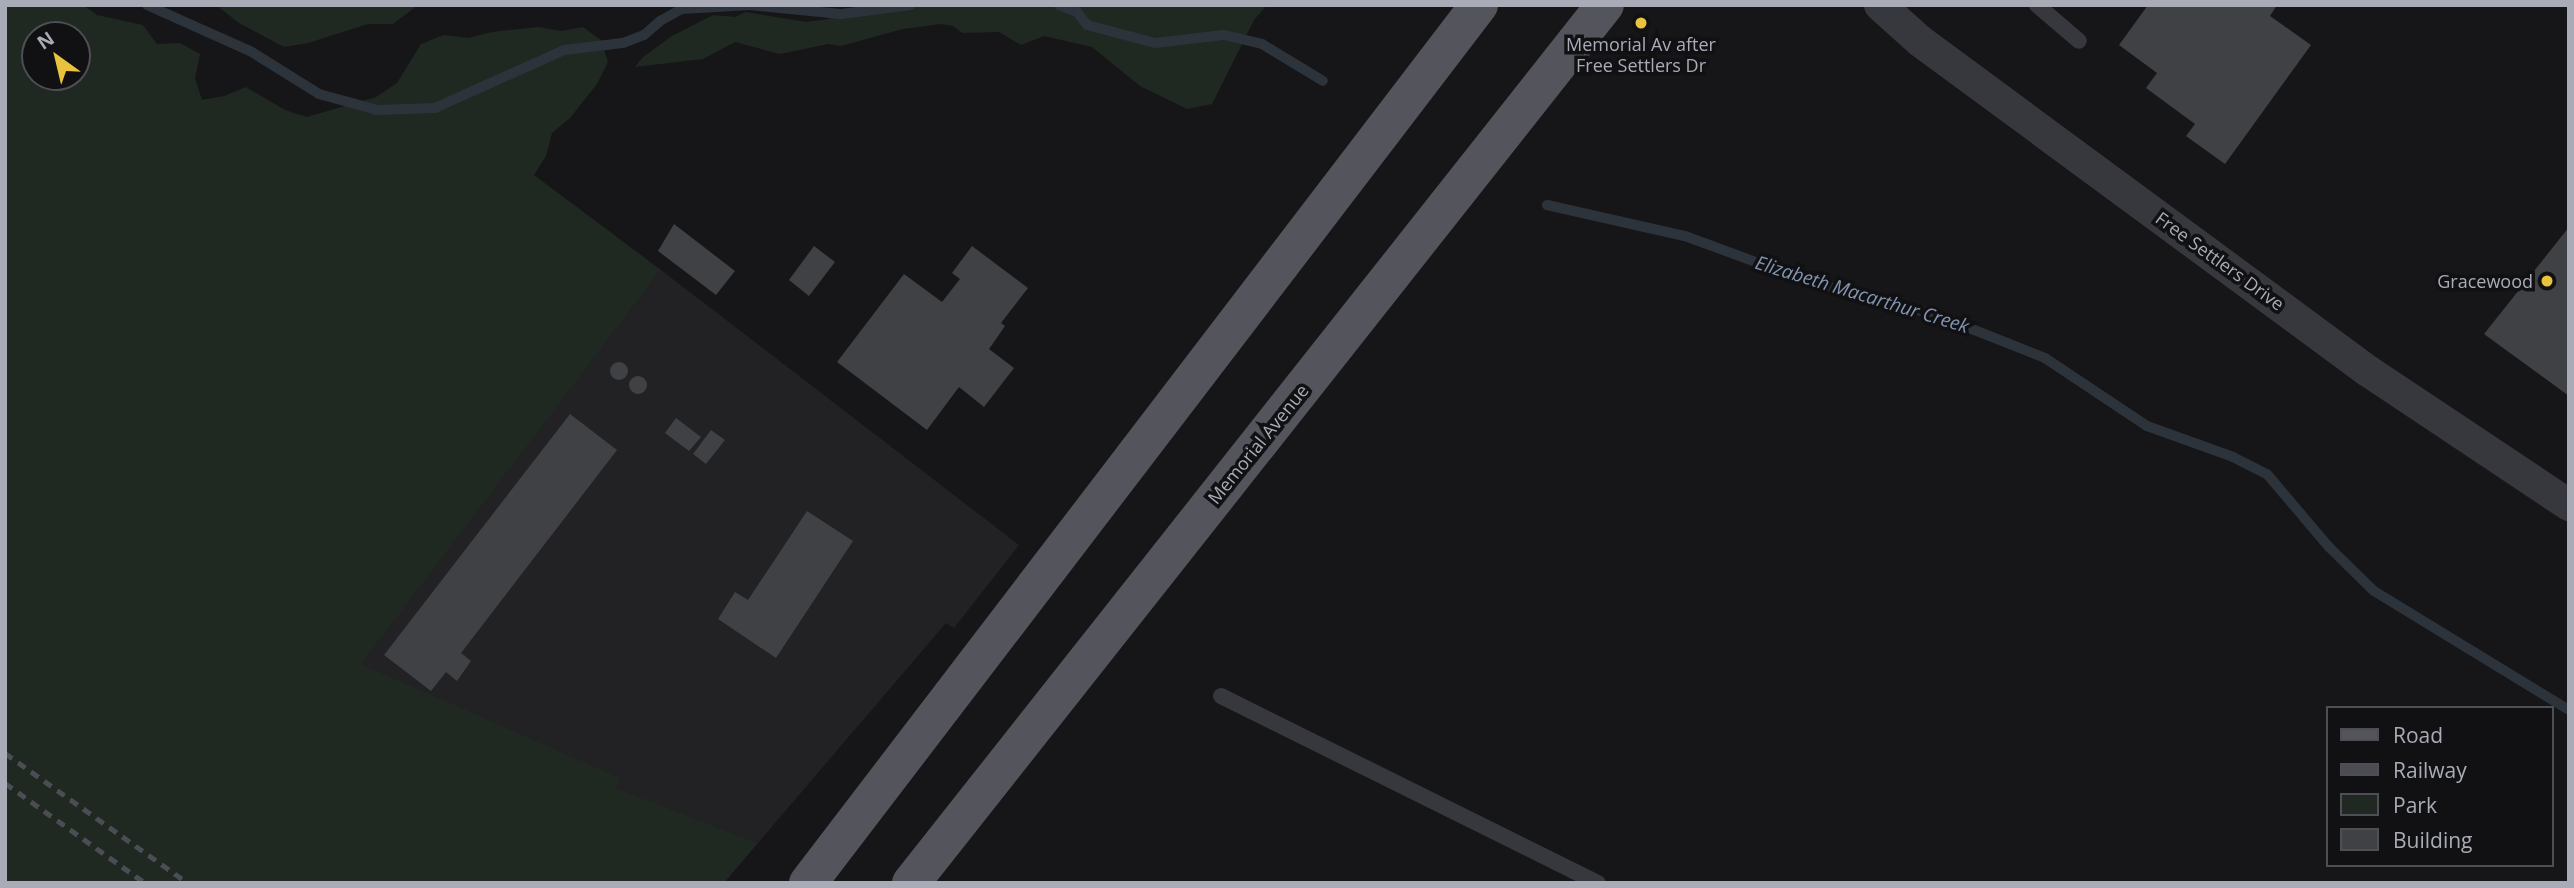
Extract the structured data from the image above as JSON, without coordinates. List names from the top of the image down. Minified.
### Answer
{"streets":{"main road":["Memorial Avenue"],"street":["Free Settlers Drive"]},"water":["Elizabeth Macarthur Creek"],"places":["Memorial Av after Free Settlers Dr","Gracewood"],"legend":["Road","Railway","Park","Building"],"north":"top left"}
